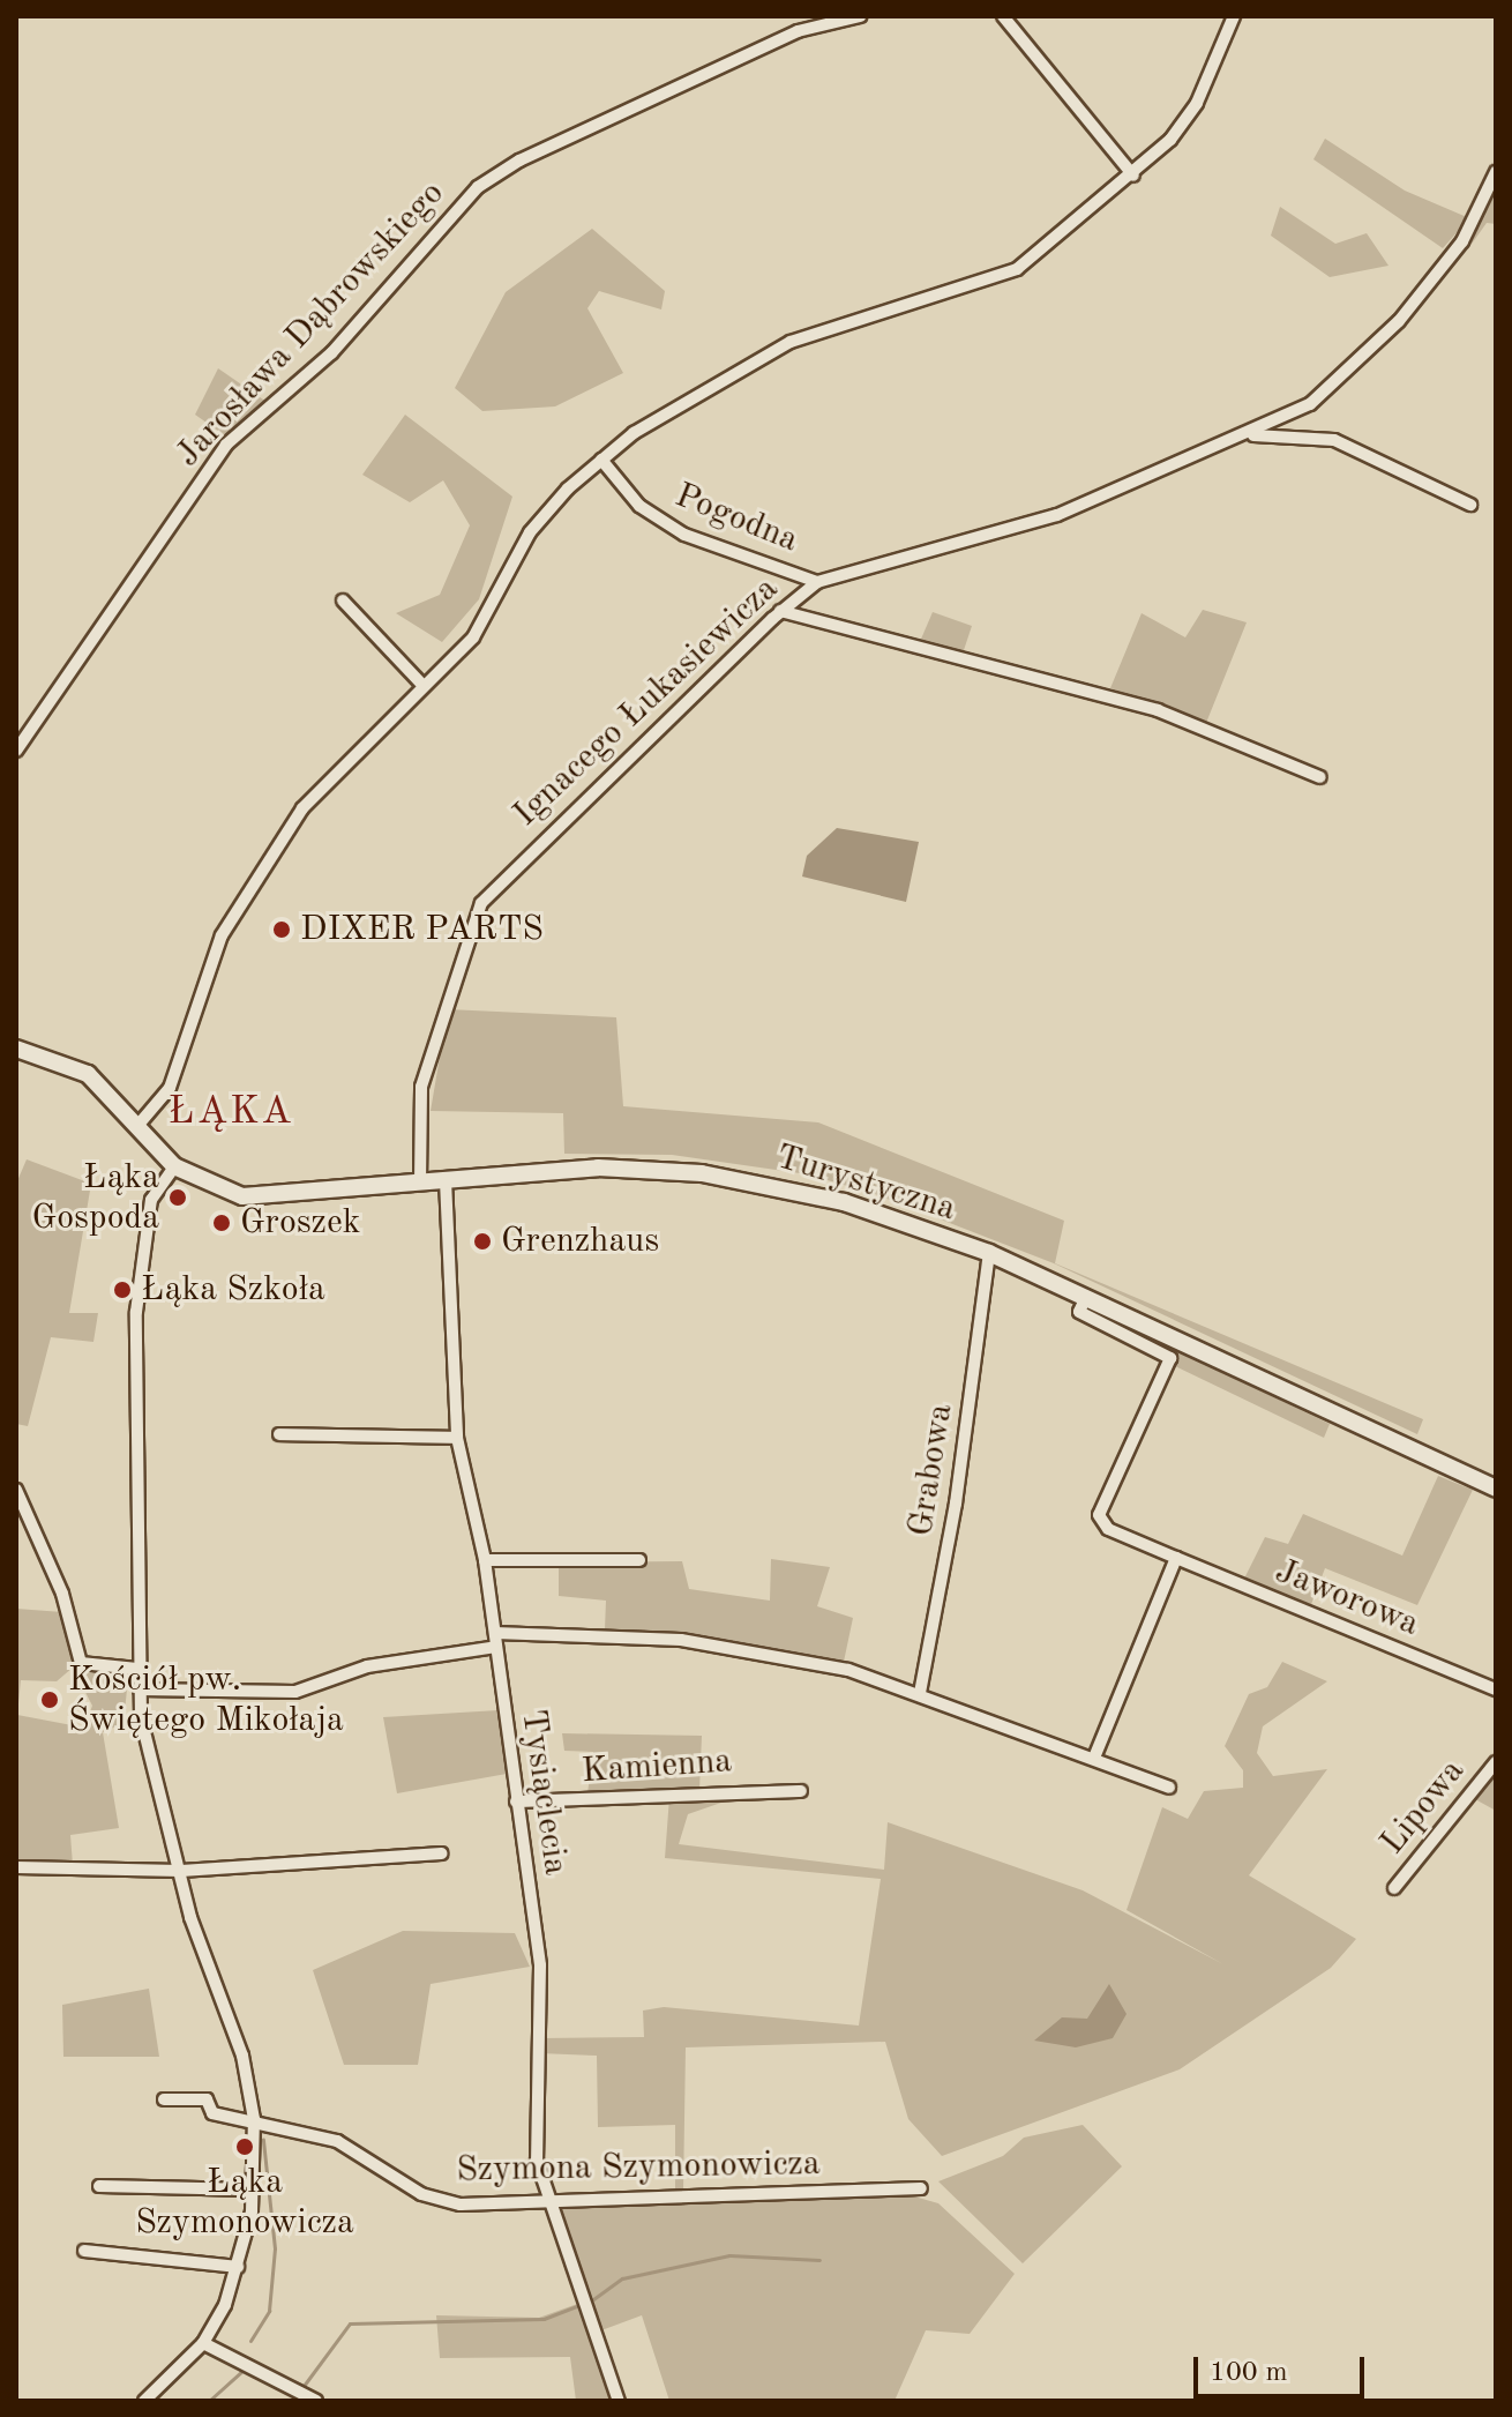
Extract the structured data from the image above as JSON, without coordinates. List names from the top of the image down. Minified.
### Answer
{"streets":{"main road":["Turystyczna"],"street":["Jarosława Dąbrowskiego","Pogodna","Ignacego Łukasiewicza","Grabowa","Jaworowa","Kamienna","Tysiąclecia","Lipowa","Szymona Szymonowicza"]},"crossings":[["Pogodna","Ignacego Łukasiewicza"],["Ignacego Łukasiewicza","Turystyczna"],["Turystyczna","Grabowa"],["Turystyczna","Jaworowa"],["Turystyczna","Tysiąclecia"],["Kamienna","Tysiąclecia"],["Tysiąclecia","Szymona Szymonowicza"]],"districts":["ŁĄKA"],"places":["DIXER PARTS","Łąka Gospoda","Groszek","Grenzhaus","Łąka Szkoła","Kościół pw. Świętego Mikołaja","Łąka Szymonowicza"],"scale_bar":"100 m"}
